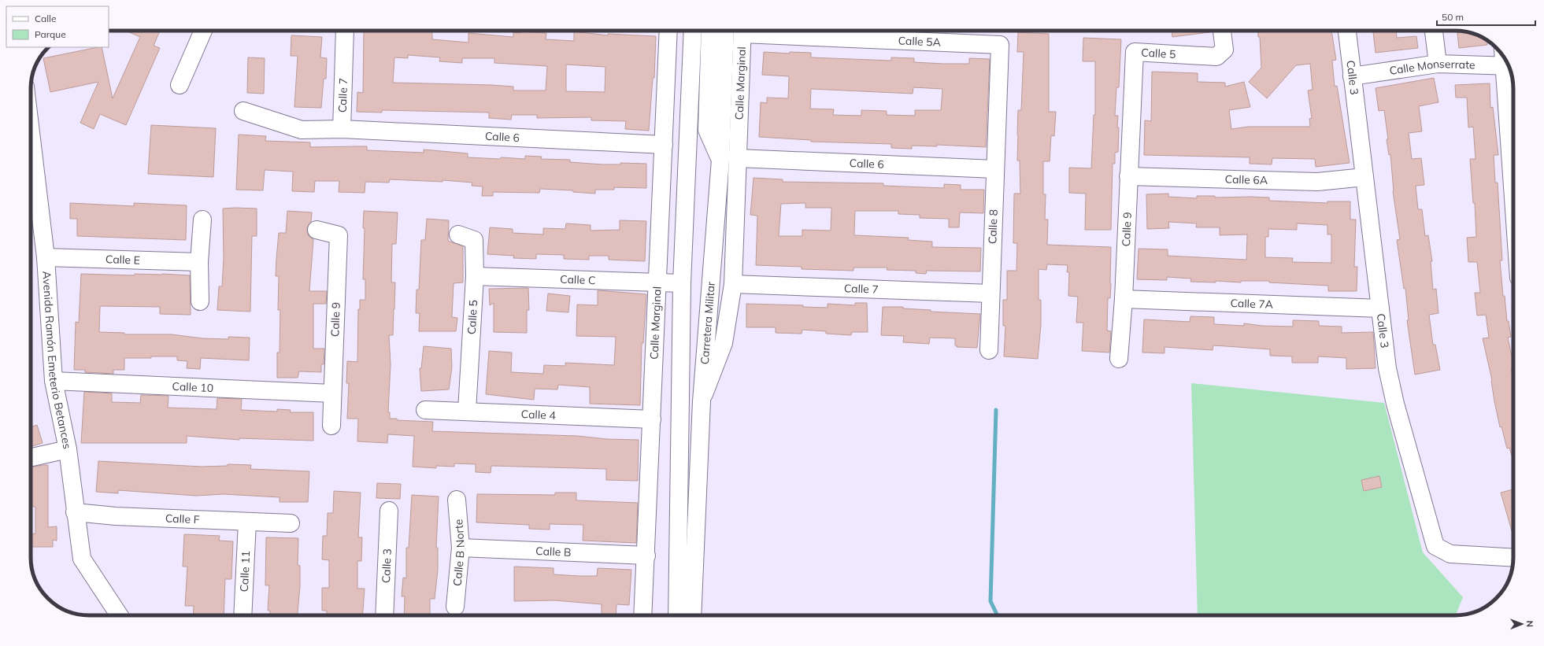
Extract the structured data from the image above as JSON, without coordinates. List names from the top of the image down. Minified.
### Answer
{"streets":{"street":["Calle 5A","Calle 5","Calle Monserrate","Calle 3","Calle Marginal","Calle 7","Calle 6","Calle 6A","Calle 8","Calle 9","Calle E","Calle C","Calle 7A","Carretera Militar","Avenida Ramón Emeterio Betances","Calle 10","Calle 4","Calle F","Calle B","Calle B Norte","Calle 11"]},"crossings":[["Calle 5A","Calle 8"],["Calle 5","Calle 9"],["Calle 5","Calle C"],["Calle 5","Calle 4"],["Calle Monserrate","Calle 3"],["Calle 3","Calle 6A"],["Calle 3","Calle 7A"],["Calle Marginal","Calle 7"],["Calle Marginal","Calle 6"],["Calle Marginal","Calle C"],["Calle Marginal","Carretera Militar"],["Calle Marginal","Calle 4"],["Calle Marginal","Calle B"],["Calle 7","Calle 6"],["Calle 7","Calle 8"],["Calle 6","Calle 8"],["Calle 6A","Calle 9"],["Calle 9","Calle 7A"],["Calle 9","Calle 10"],["Calle E","Avenida Ramón Emeterio Betances"],["Avenida Ramón Emeterio Betances","Calle 10"],["Avenida Ramón Emeterio Betances","Calle F"],["Calle F","Calle 11"],["Calle B","Calle B Norte"]],"legend":["Calle","Parque"],"scale_bar":"50 m","north":"right"}
